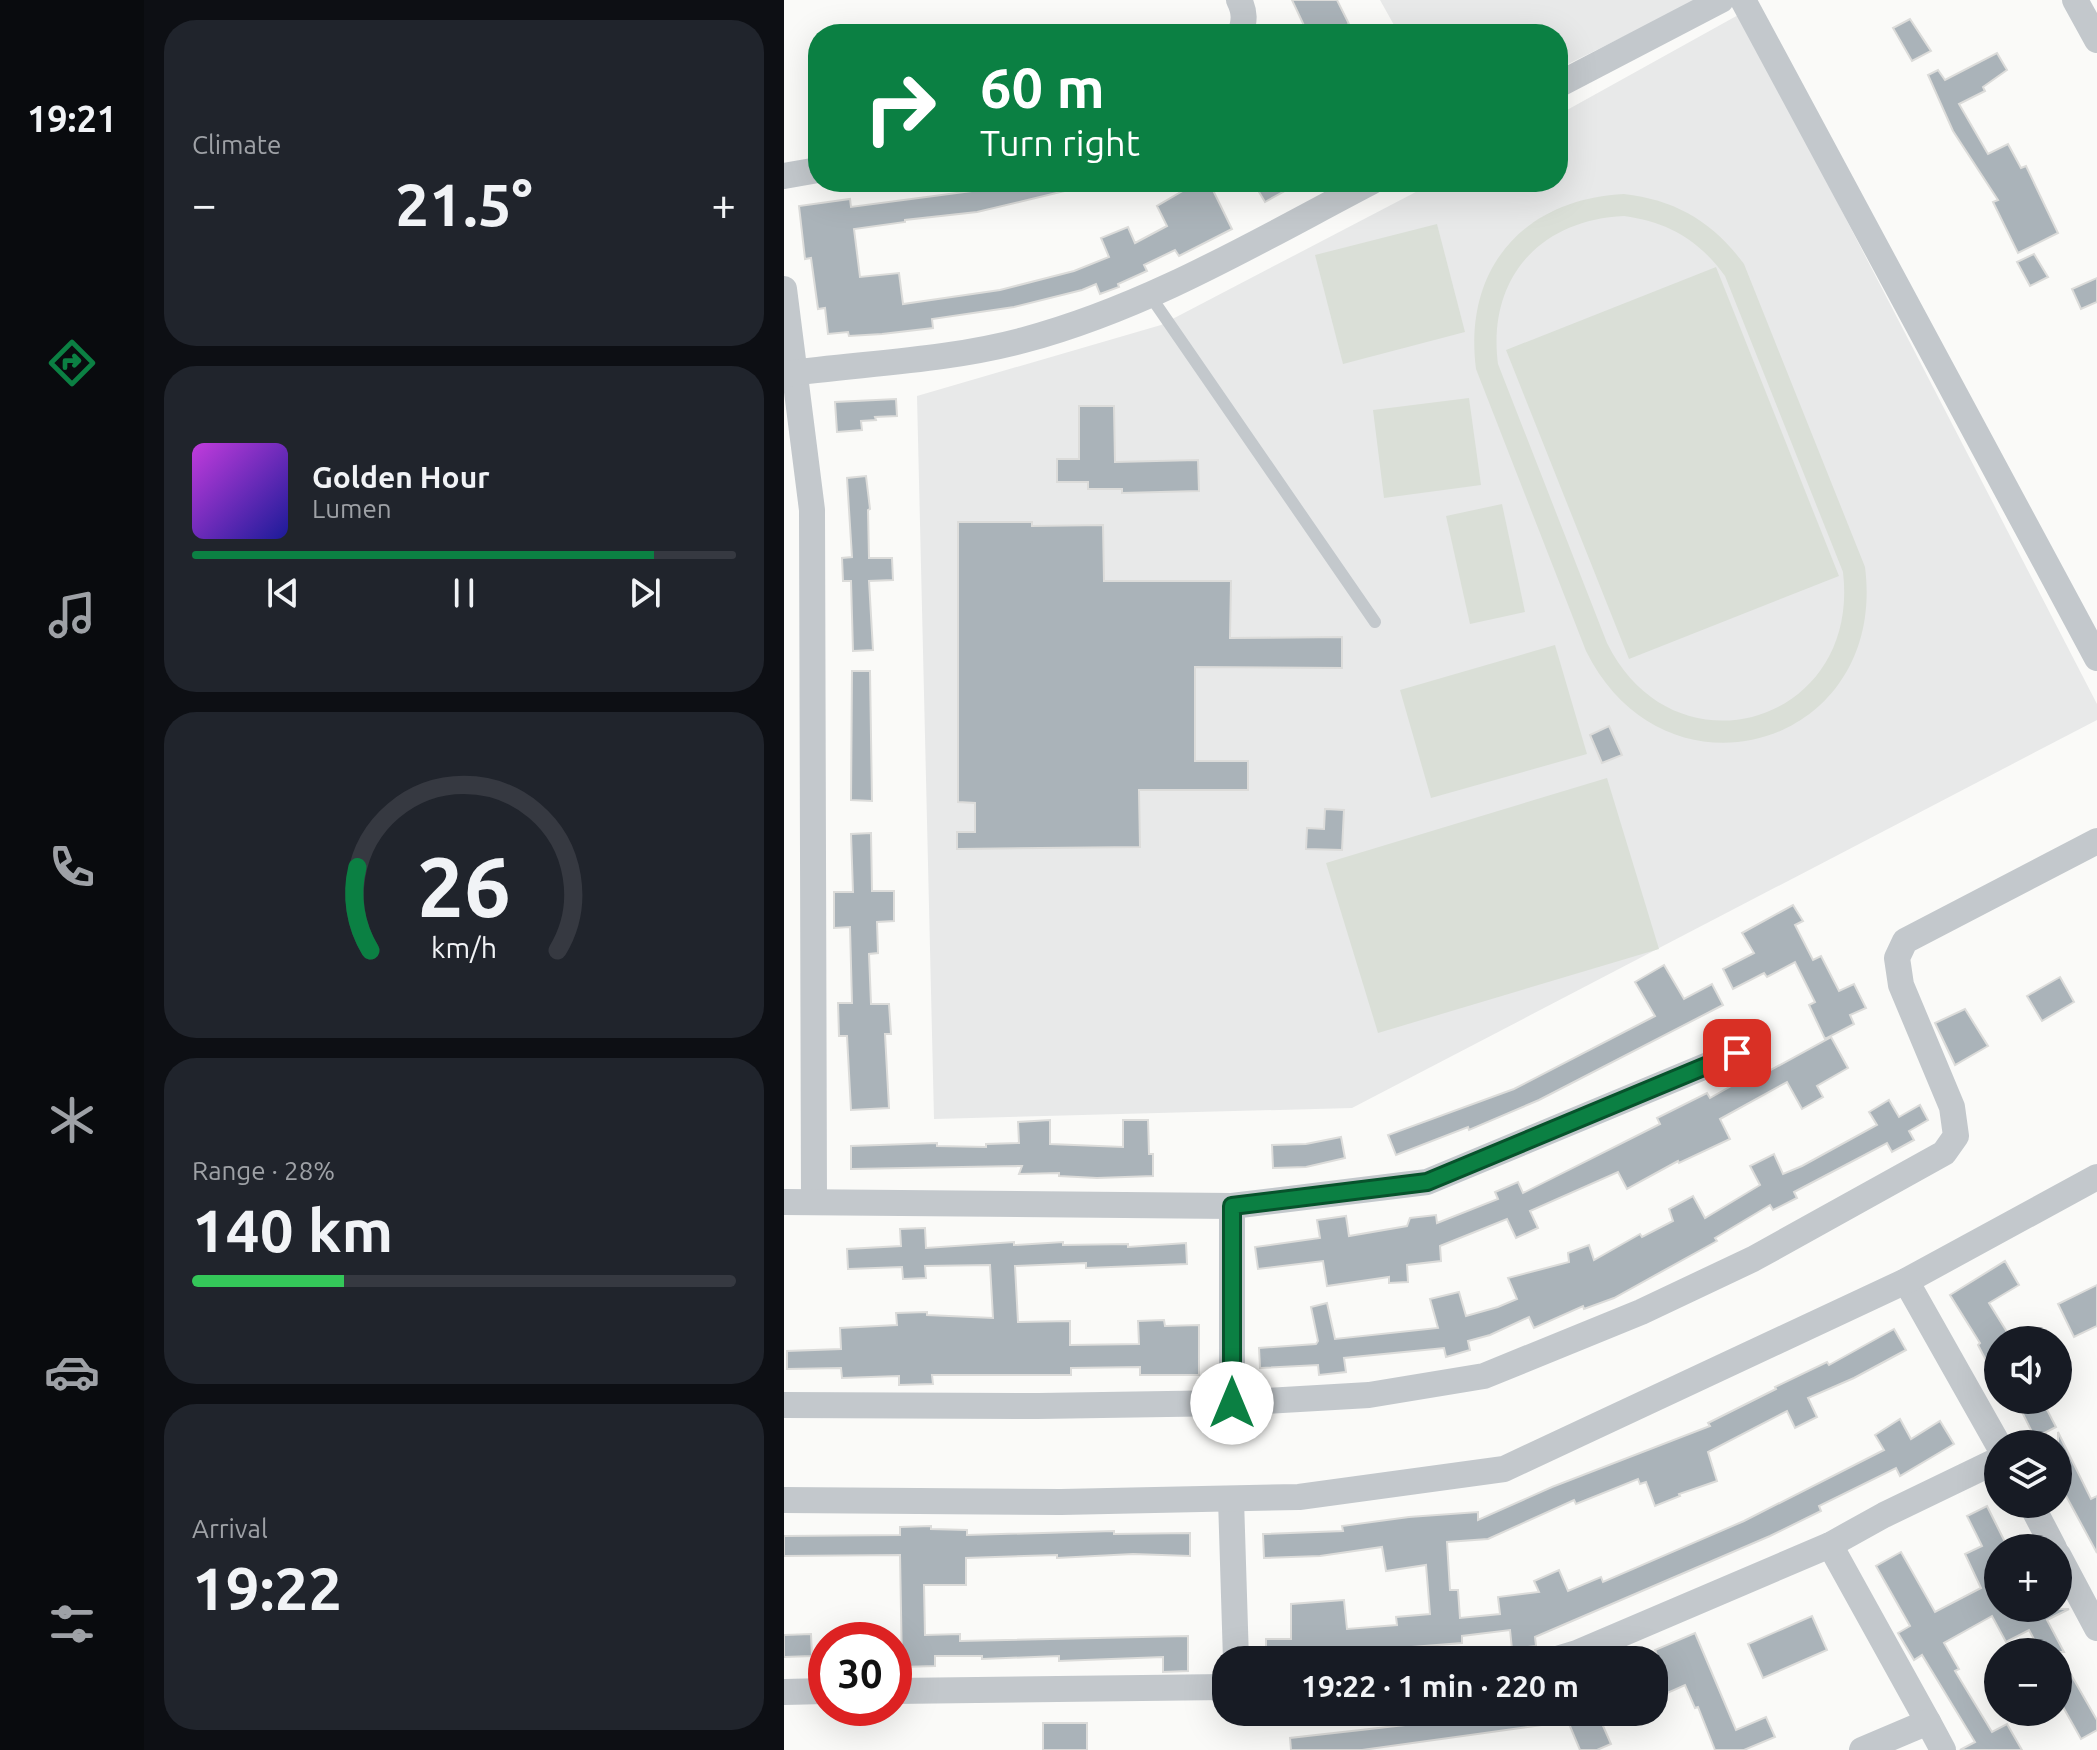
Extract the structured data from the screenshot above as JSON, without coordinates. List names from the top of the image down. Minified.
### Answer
{"page":{"tabs":"19:21","tile":["Climate",["Range · 28%","140 km"],["Arrival","19:22"]],"turn":["60 m","Turn right"],"heat":["−","21.5°","+"],"song":["Golden Hour","Lumen"],"map_buttons":["+","−"],"limit":"30","trip":"19:22 · 1 min · 220 m","gauge":["26","km/h"]}}
